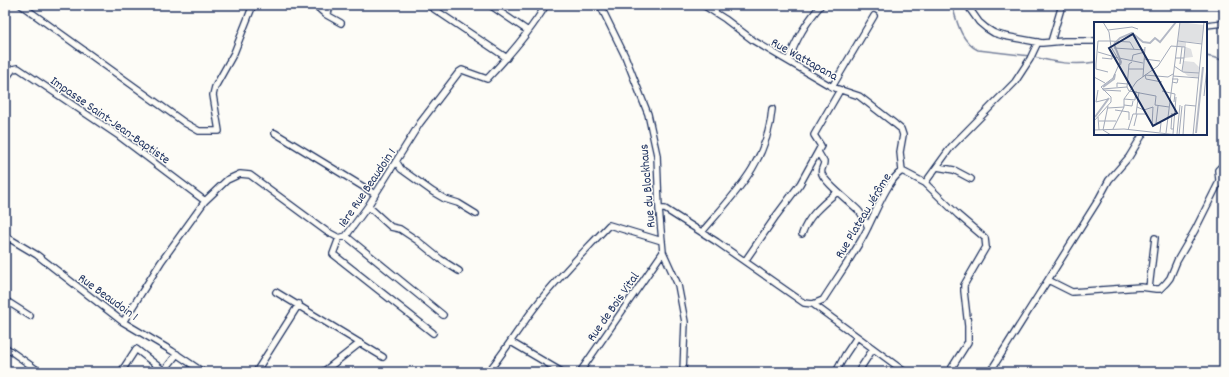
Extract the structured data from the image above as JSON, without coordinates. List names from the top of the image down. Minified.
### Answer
{"streets":{"street":["Rue Wattapana","Impasse Saint-Jean-Baptiste","Rue du Blockhaus","1ère Rue Beaudoin 1","Rue Plateau Jérôme","Rue Beaudoin 1","Rue de Bois Vital"]},"crossings":[["Rue Wattapana","Rue Plateau Jérôme"],["Impasse Saint-Jean-Baptiste","1ère Rue Beaudoin 1"],["Rue du Blockhaus","Rue de Bois Vital"],["1ère Rue Beaudoin 1","Rue Beaudoin 1"]]}
